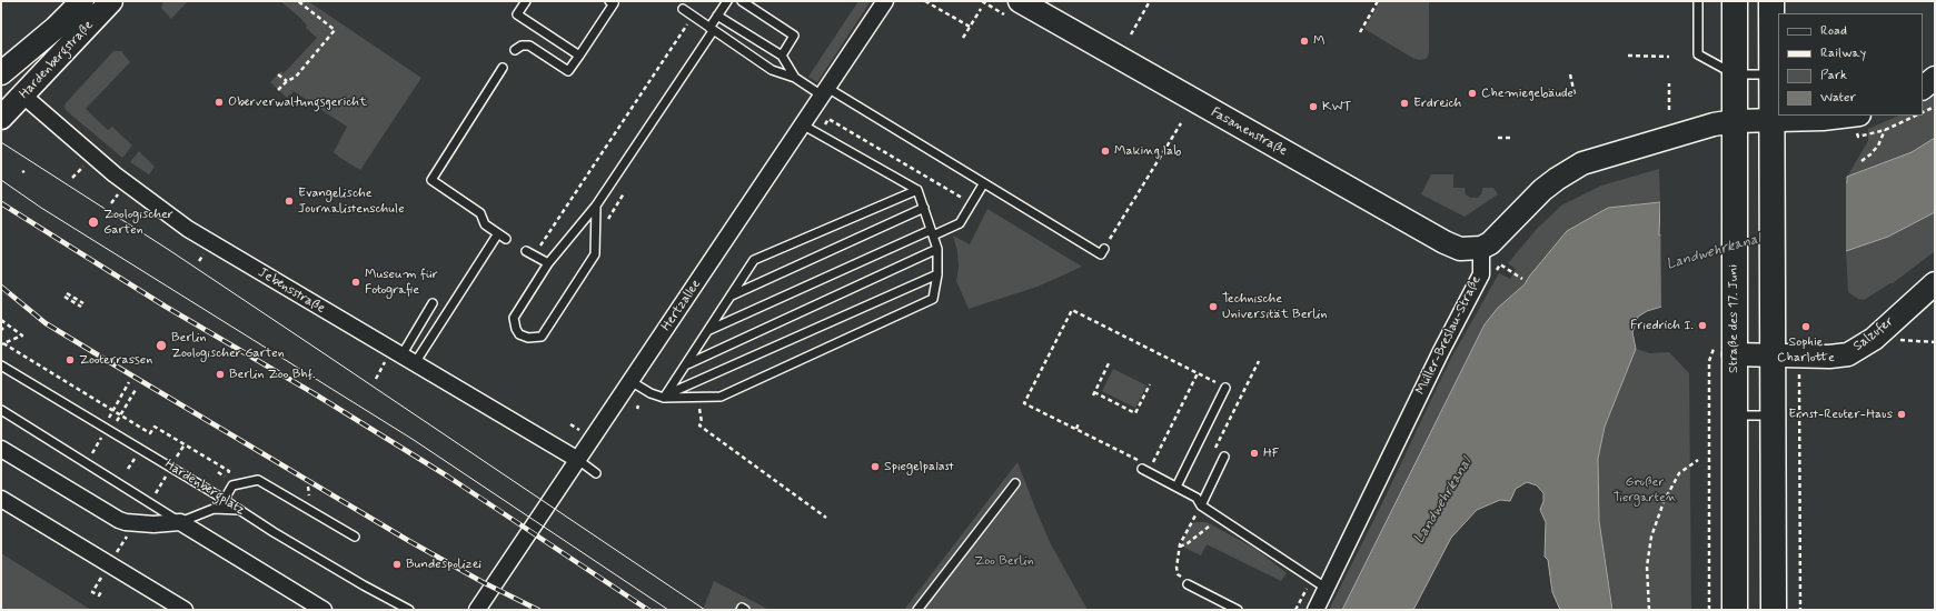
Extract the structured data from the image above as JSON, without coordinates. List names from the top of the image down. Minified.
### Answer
{"streets":{"main road":["Straße des 17. Juni"],"street":["Hardenbergstraße","Fasanenstraße","Jebensstraße","Hertzallee","Salzufer","Müller-Breslau-Straße"],"lane":["Hardenbergplatz"]},"crossings":[["Hardenbergstraße","Jebensstraße"],["Fasanenstraße","Müller-Breslau-Straße"],["Jebensstraße","Hertzallee"],["Straße des 17. Juni","Salzufer"]],"water":["Landwehrkanal"],"parks":["Großer Tiergarten","Zoo Berlin"],"places":["M","Chemiegebäude","Oberverwaltungsgericht","Erdreich","KWT","Making lab","Evangelische Journalistenschule","Zoologischer Garten","Museum für Fotografie","Technische Universität Berlin","Friedrich I.","Sophie Charlotte","Berlin Zoologischer Garten","Zooterrassen","Berlin Zoo Bhf.","Ernst-Reuter-Haus","HF","Spiegelpalast","Bundespolizei"],"legend":["Road","Railway","Park","Water"]}
